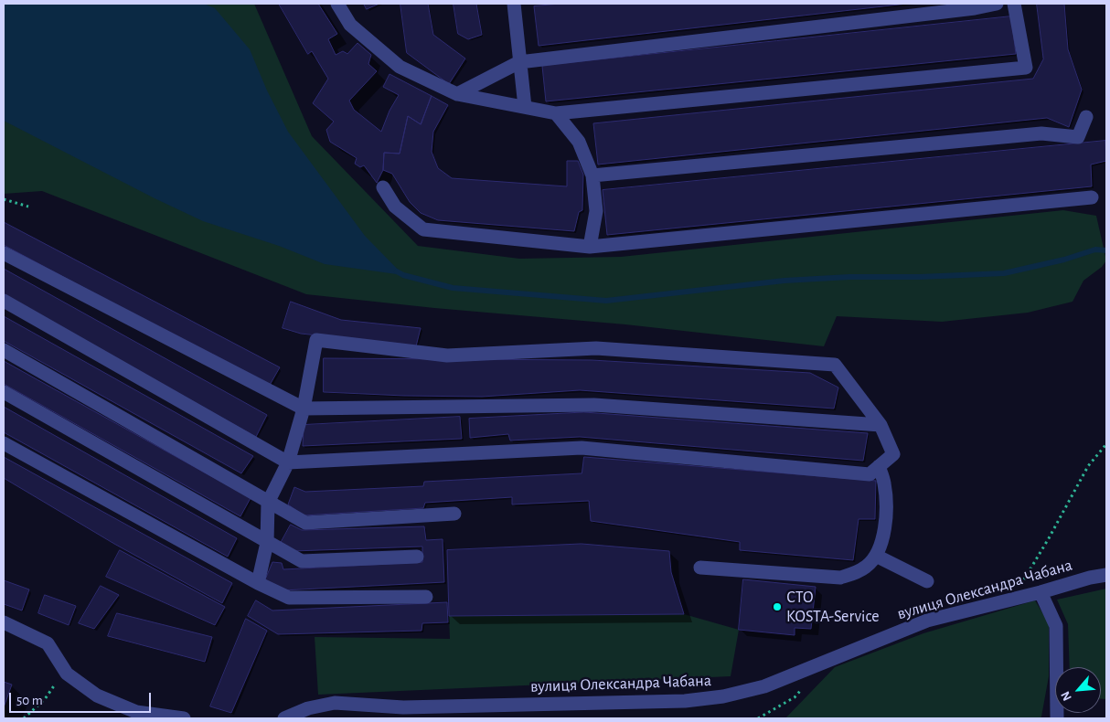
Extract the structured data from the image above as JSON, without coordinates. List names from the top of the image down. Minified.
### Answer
{"streets":{"street":["вулиця Олександра Чабана"]},"places":["СТО KOSTA-Service"],"scale_bar":"50 m","north":"bottom left"}
